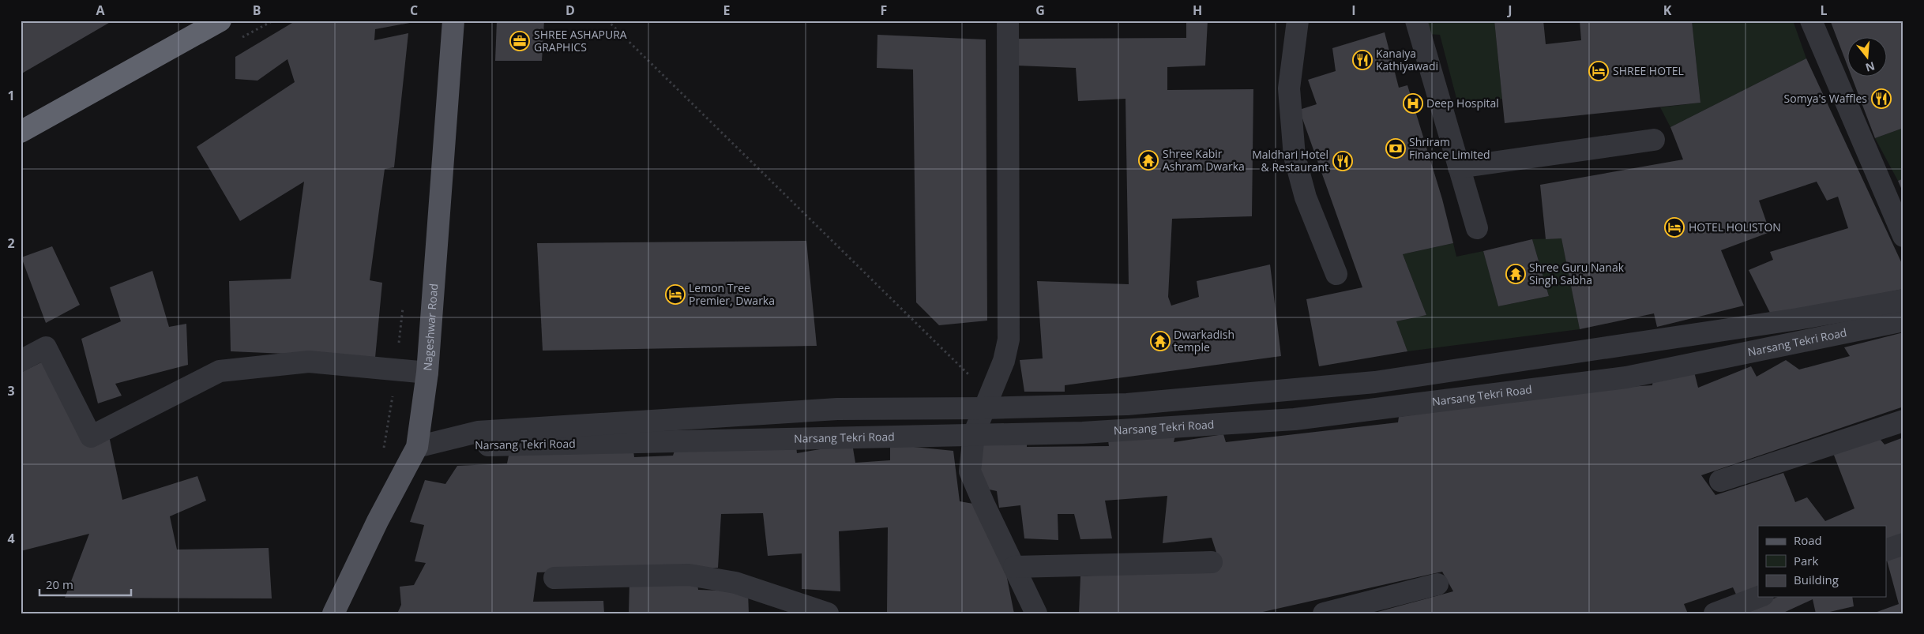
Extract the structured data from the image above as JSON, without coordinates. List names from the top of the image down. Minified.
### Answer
{"streets":{"main road":["Nageshwar Road"],"street":["Narsang Tekri Road"]},"crossings":[["Nageshwar Road","Narsang Tekri Road"]],"places":{"office":["SHREE ASHAPURA GRAPHICS"],"restaurant":["Kanaiya Kathiyawadi","Somya's Waffles","Maldhari Hotel & Restaurant"],"hotel":["SHREE HOTEL","HOTEL HOLISTON","Lemon Tree Premier, Dwarka"],"hospital":["Deep Hospital"],"bank":["Shriram Finance Limited"],"temple":["Shree Kabir Ashram Dwarka","Shree Guru Nanak Singh Sabha","Dwarkadish temple"]},"legend":["Road","Park","Building"],"scale_bar":"20 m","north":"bottom","grid":{"columns":["A","B","C","D","E","F","G","H","I","J","K","L"],"rows":["1","2","3","4"]}}
